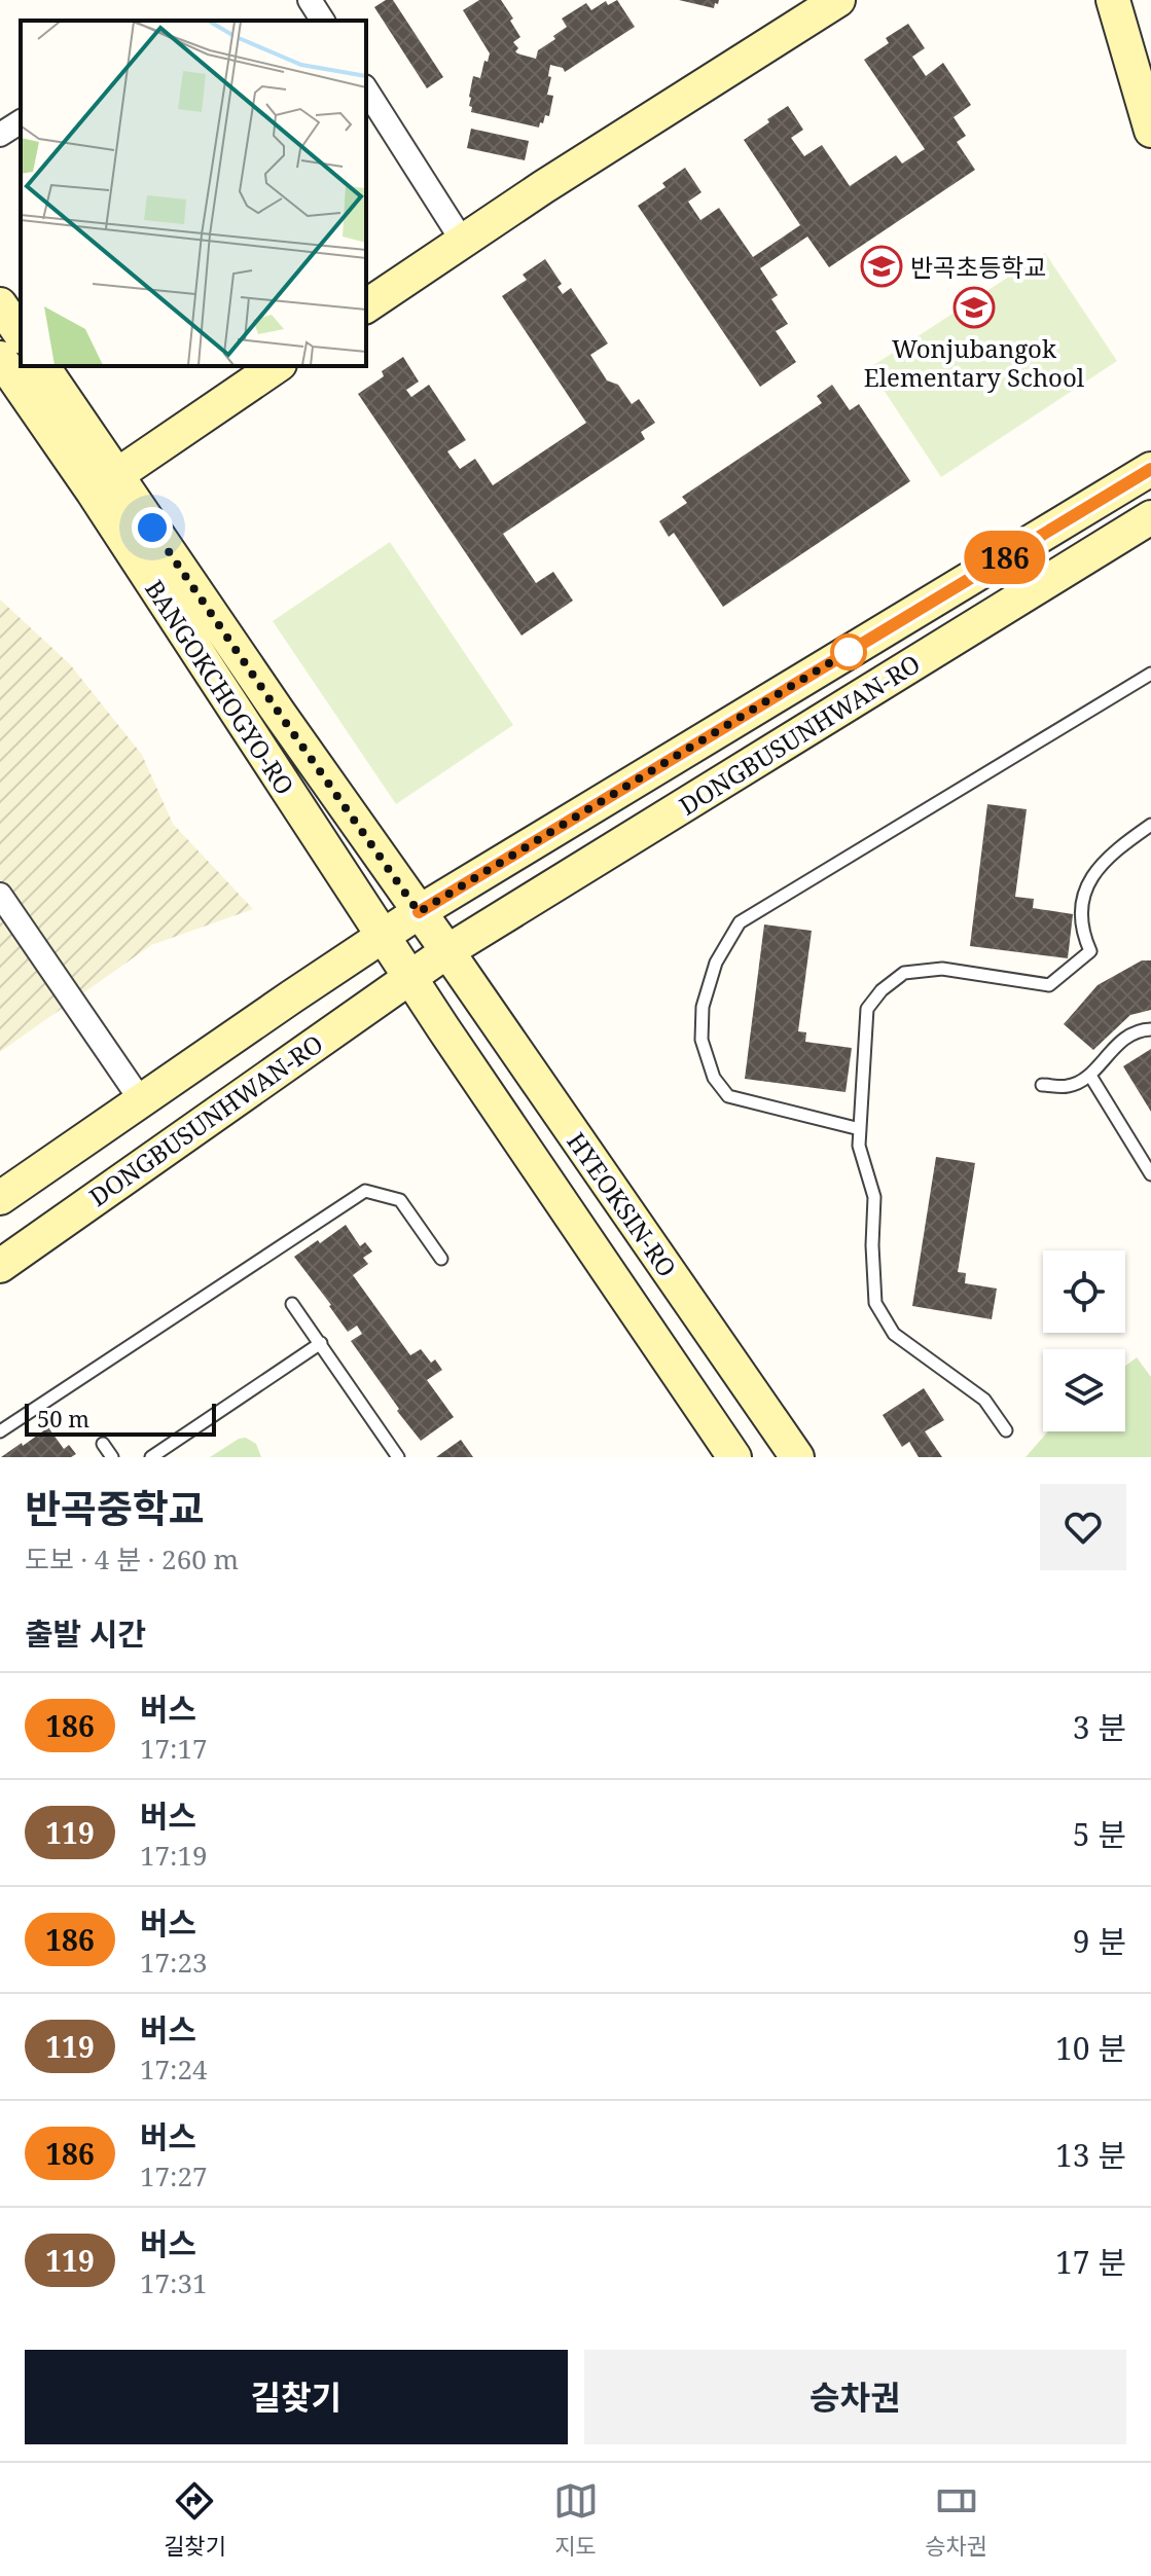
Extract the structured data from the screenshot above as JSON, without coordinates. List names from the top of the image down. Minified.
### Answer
{"streets":{"street":["BANGOKCHOGYO-RO","DONGBUSUNHWAN-RO","HYEOKSIN-RO"]},"crossings":[["BANGOKCHOGYO-RO","DONGBUSUNHWAN-RO"],["BANGOKCHOGYO-RO","HYEOKSIN-RO"],["DONGBUSUNHWAN-RO","HYEOKSIN-RO"]],"places":{"school or university":["반곡초등학교","Wonjubangok Elementary School"]},"lines":["bus line 186"],"scale_bar":"50 m","page":{"on_map":"186","scale":"50 m","heading":[["반곡중학교","도보 · 4 분 · 260 m"],"출발 시간"],"list":[{"mark":"186","name":"버스","note":"17:17","value":"3 분"},{"mark":"119","name":"버스","note":"17:19","value":"5 분"},{"mark":"186","name":"버스","note":"17:23","value":"9 분"},{"mark":"119","name":"버스","note":"17:24","value":"10 분"},{"mark":"186","name":"버스","note":"17:27","value":"13 분"},{"mark":"119","name":"버스","note":"17:31","value":"17 분"}],"buttons":["길찾기","승차권"],"tabs":["길찾기","지도","승차권"]}}
